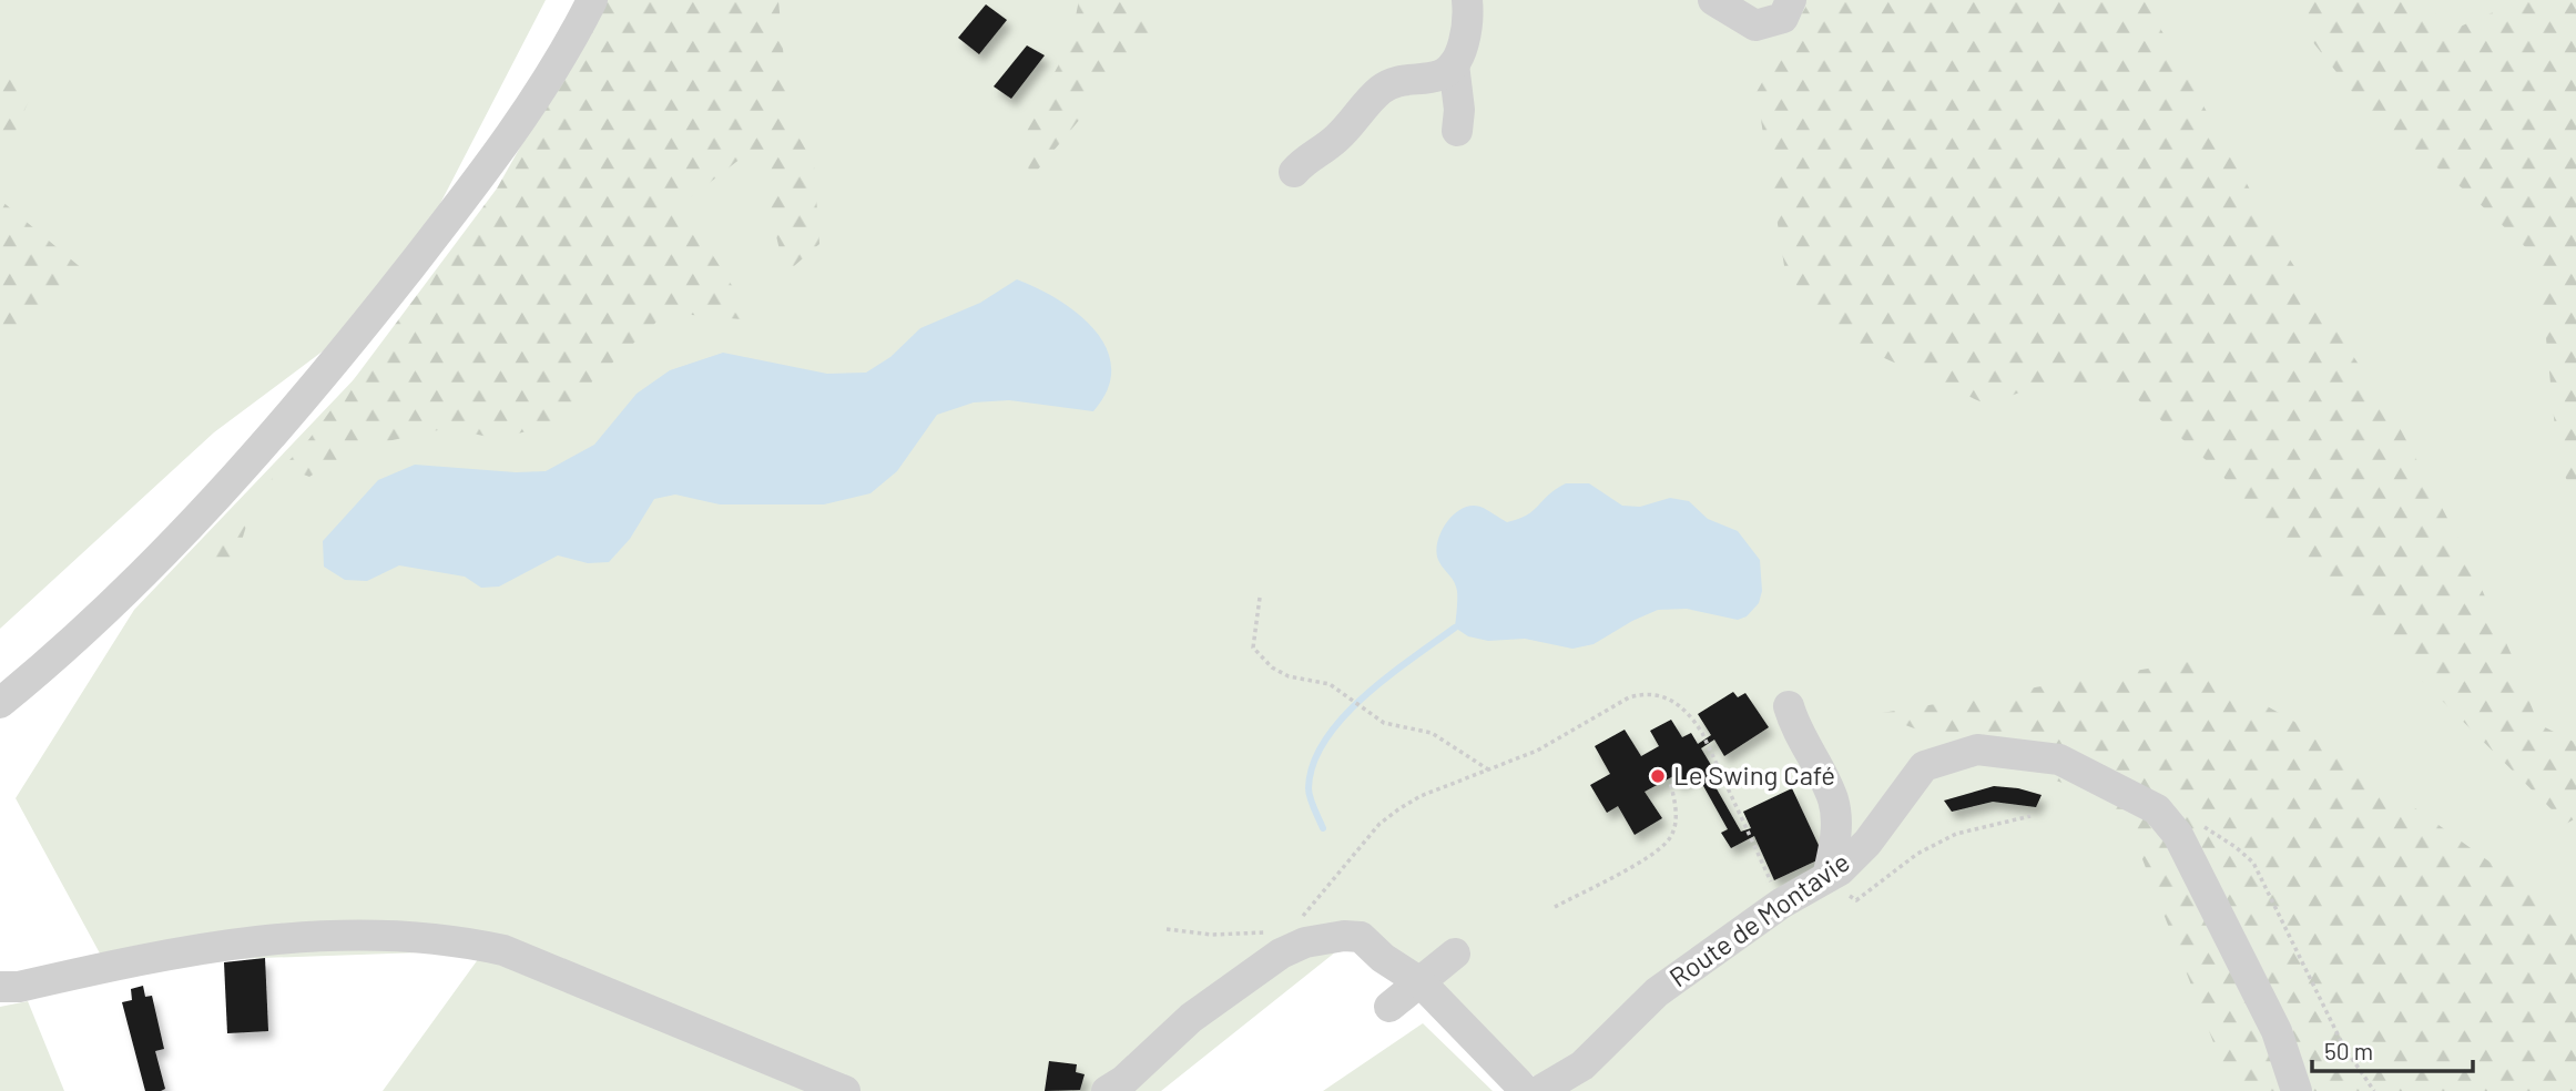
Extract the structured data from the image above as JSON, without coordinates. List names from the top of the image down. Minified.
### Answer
{"streets":{"street":["Route de Montavie"]},"places":["Le Swing Café"],"scale_bar":"50 m"}
